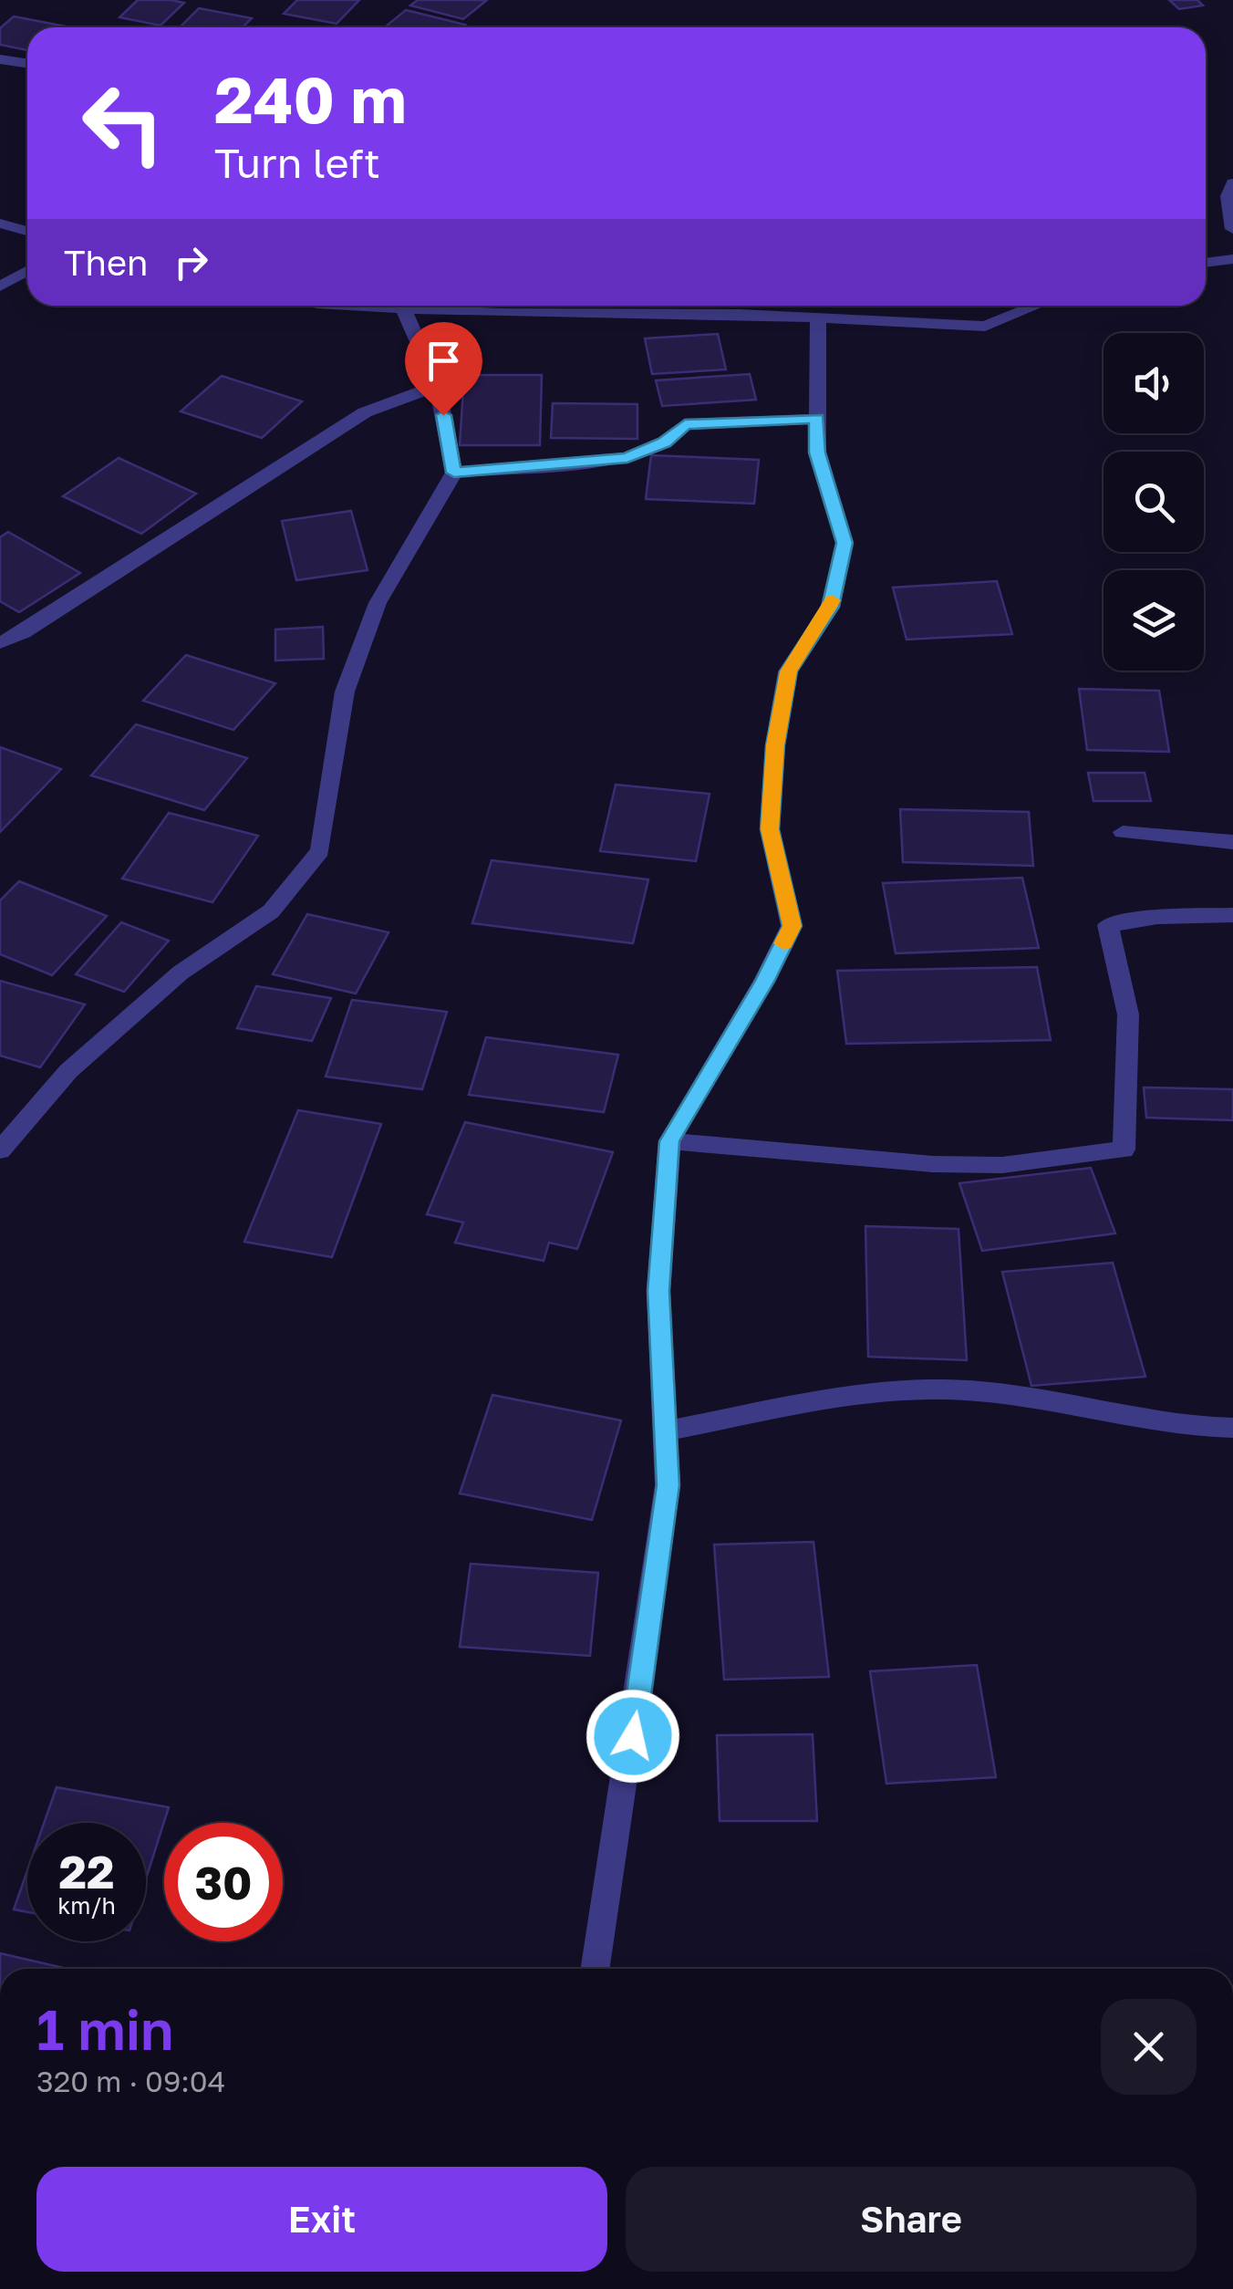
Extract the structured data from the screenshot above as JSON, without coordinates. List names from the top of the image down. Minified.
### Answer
{"page":{"turn":["240 m","Turn left"],"then":"Then","speed":"22 km/h","limit":"30","heading":["1 min","320 m · 09:04"],"buttons":["Exit","Share"]}}
